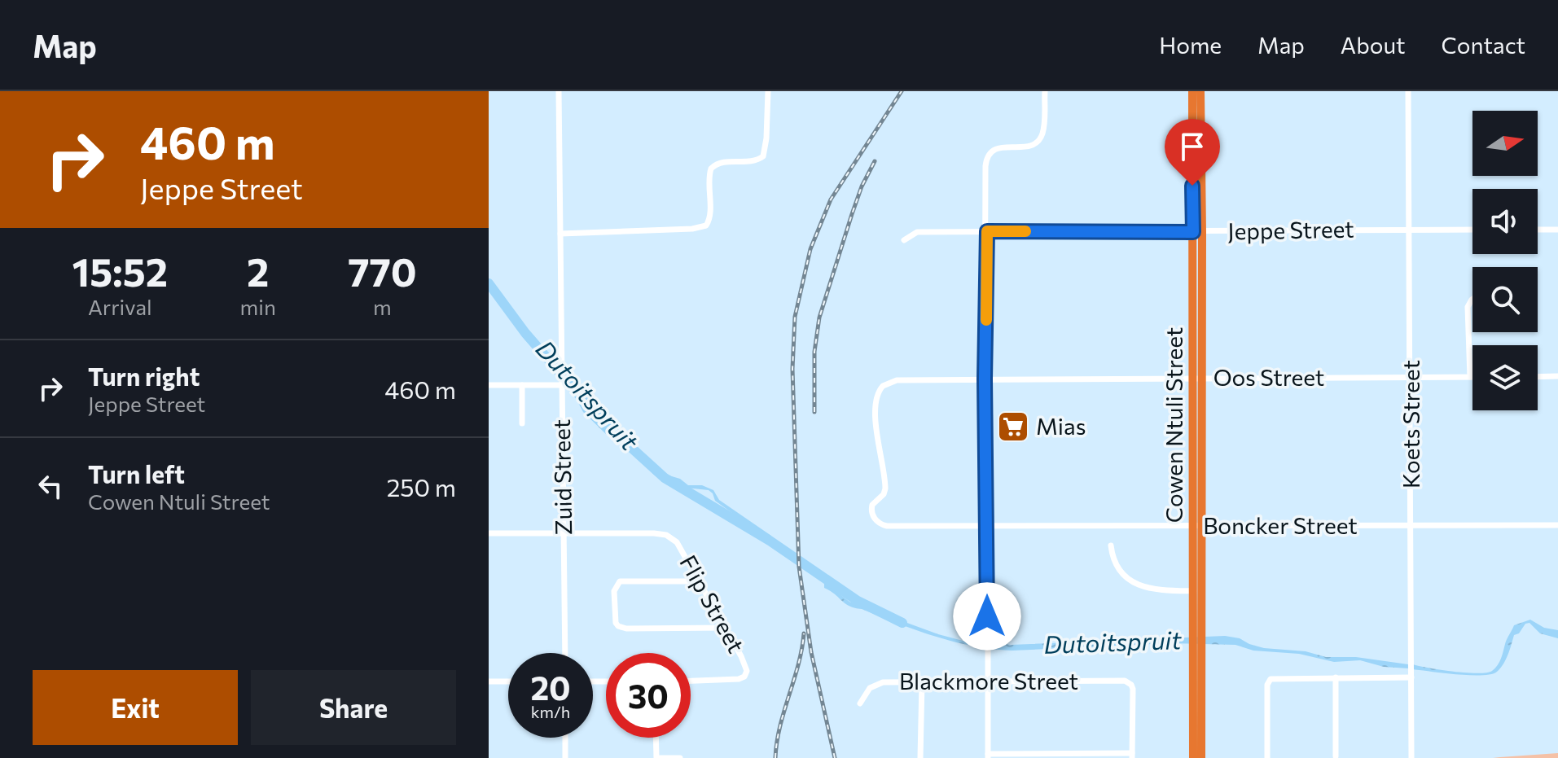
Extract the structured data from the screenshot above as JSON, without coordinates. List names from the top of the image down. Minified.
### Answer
{"streets":{"highway":["Cowen Ntuli Street"],"street":["Jeppe Street","Oos Street","Koets Street","Zuid Street","Boncker Street","Flip Street","Blackmore Street"]},"crossings":[["Jeppe Street","Koets Street"],["Jeppe Street","Cowen Ntuli Street"],["Oos Street","Koets Street"],["Oos Street","Cowen Ntuli Street"],["Oos Street","Boncker Street"],["Koets Street","Boncker Street"],["Cowen Ntuli Street","Boncker Street"],["Zuid Street","Flip Street"]],"water":["Dutoitspruit"],"places":{"supermarket":["Mias"]},"north":"right","page":{"header":"Map","nav":["Home","Map","About","Contact"],"turn":["460 m","Jeppe Street"],"eta":["15:52","Arrival","2","min","770","m"],"list":[{"name":"Turn right","note":"Jeppe Street","value":"460 m"},{"name":"Turn left","note":"Cowen Ntuli Street","value":"250 m"}],"speed":"20 km/h","limit":"30","buttons":["Exit","Share"]}}
